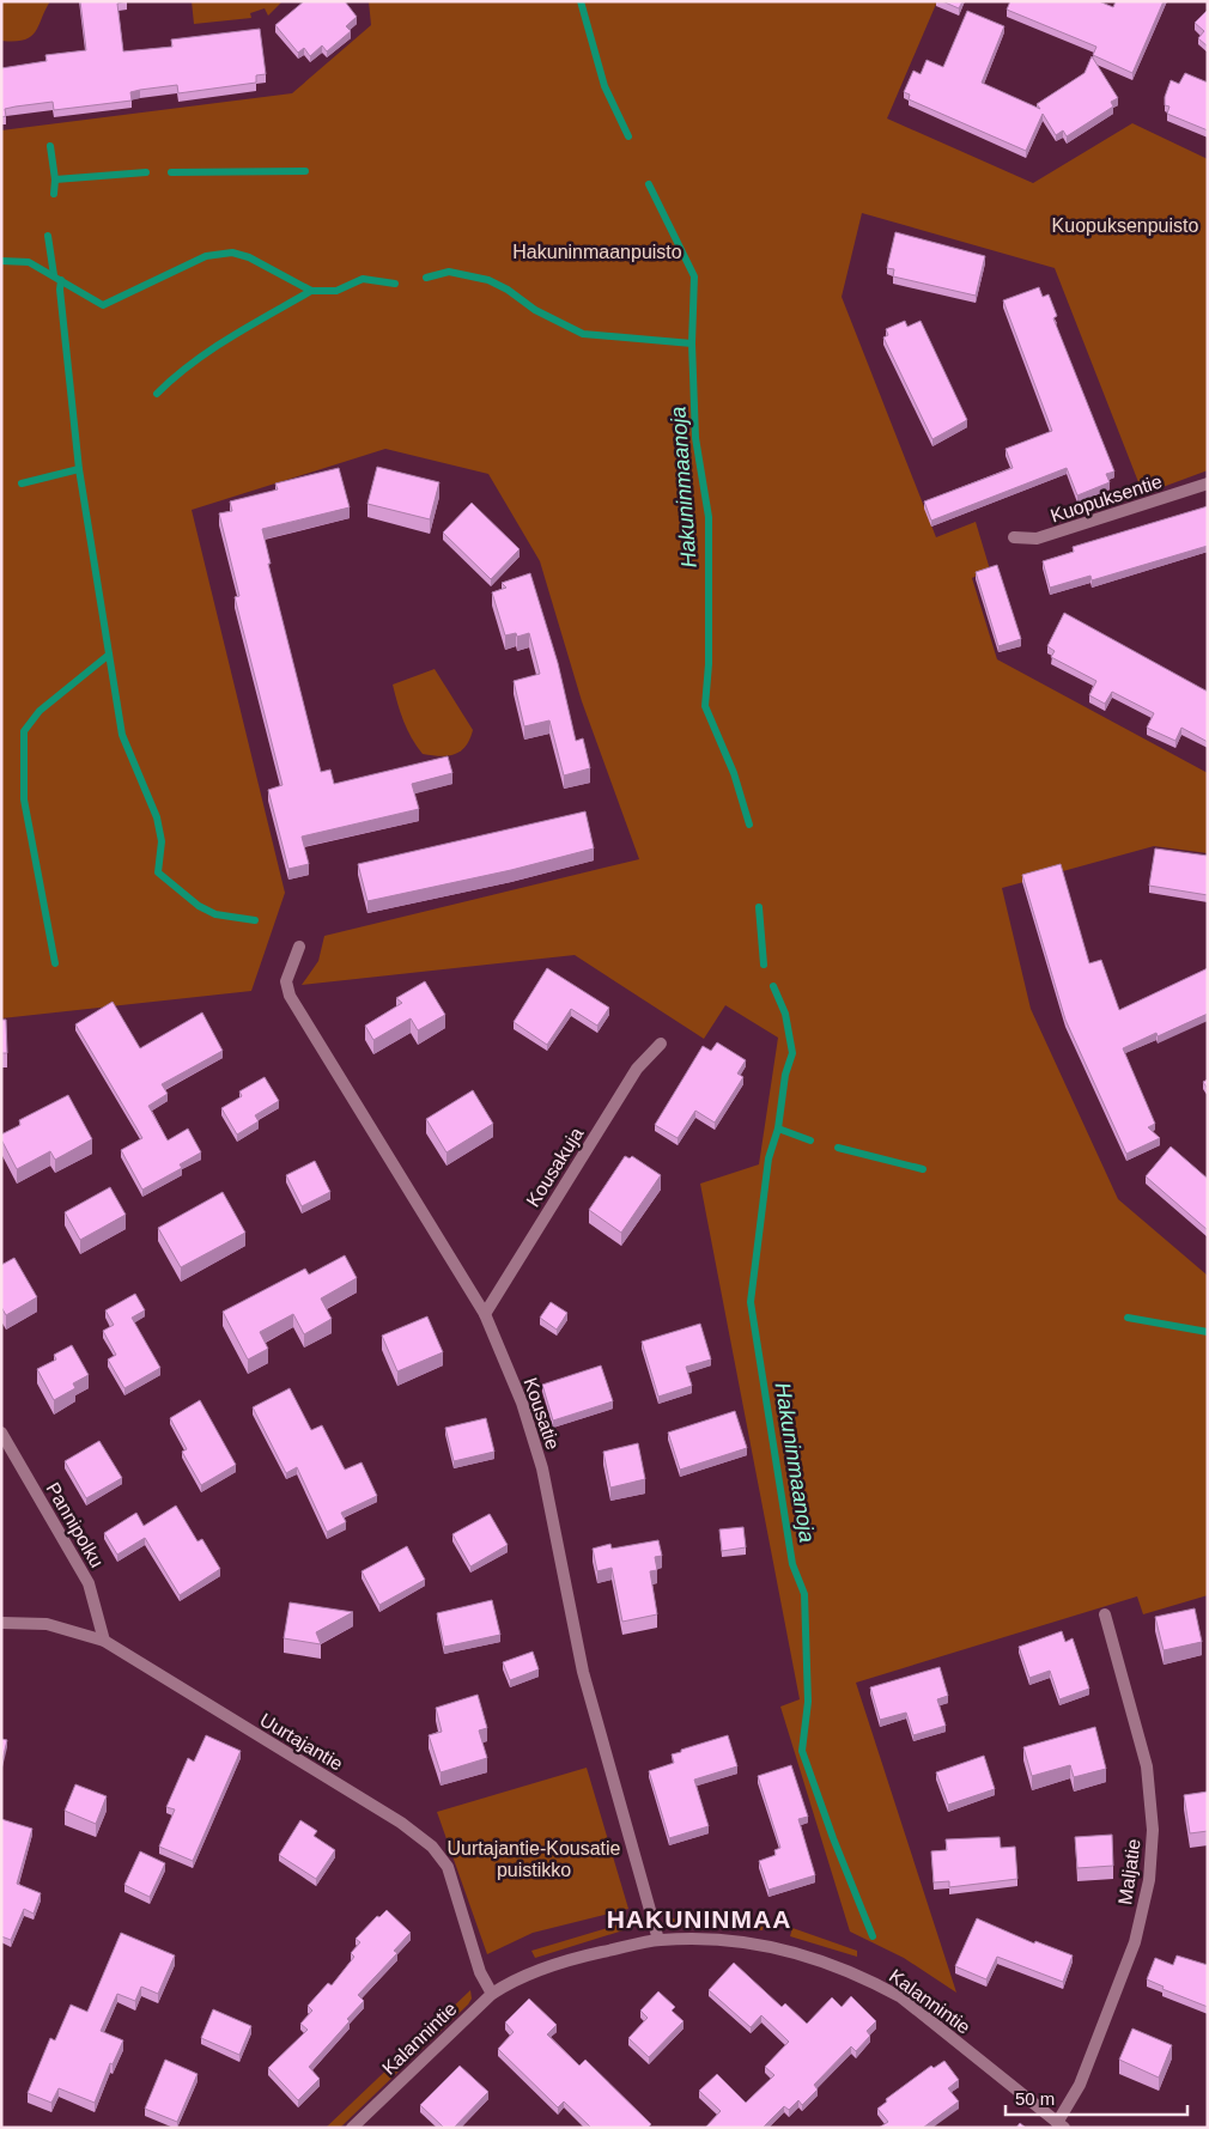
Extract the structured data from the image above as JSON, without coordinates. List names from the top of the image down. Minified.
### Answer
{"streets":{"street":["Kuopuksentie","Kousakuja","Kousatie","Pannipolku","Uurtajantie","Maljatie","Kalannintie"]},"crossings":[["Kousakuja","Kousatie"],["Kousatie","Kalannintie"],["Pannipolku","Uurtajantie"],["Uurtajantie","Kalannintie"],["Maljatie","Kalannintie"]],"districts":["HAKUNINMAA"],"water":["Hakuninmaanoja"],"parks":["Kuopuksenpuisto","Hakuninmaanpuisto","Uurtajantie-Kousatie puistikko"],"scale_bar":"50 m"}
